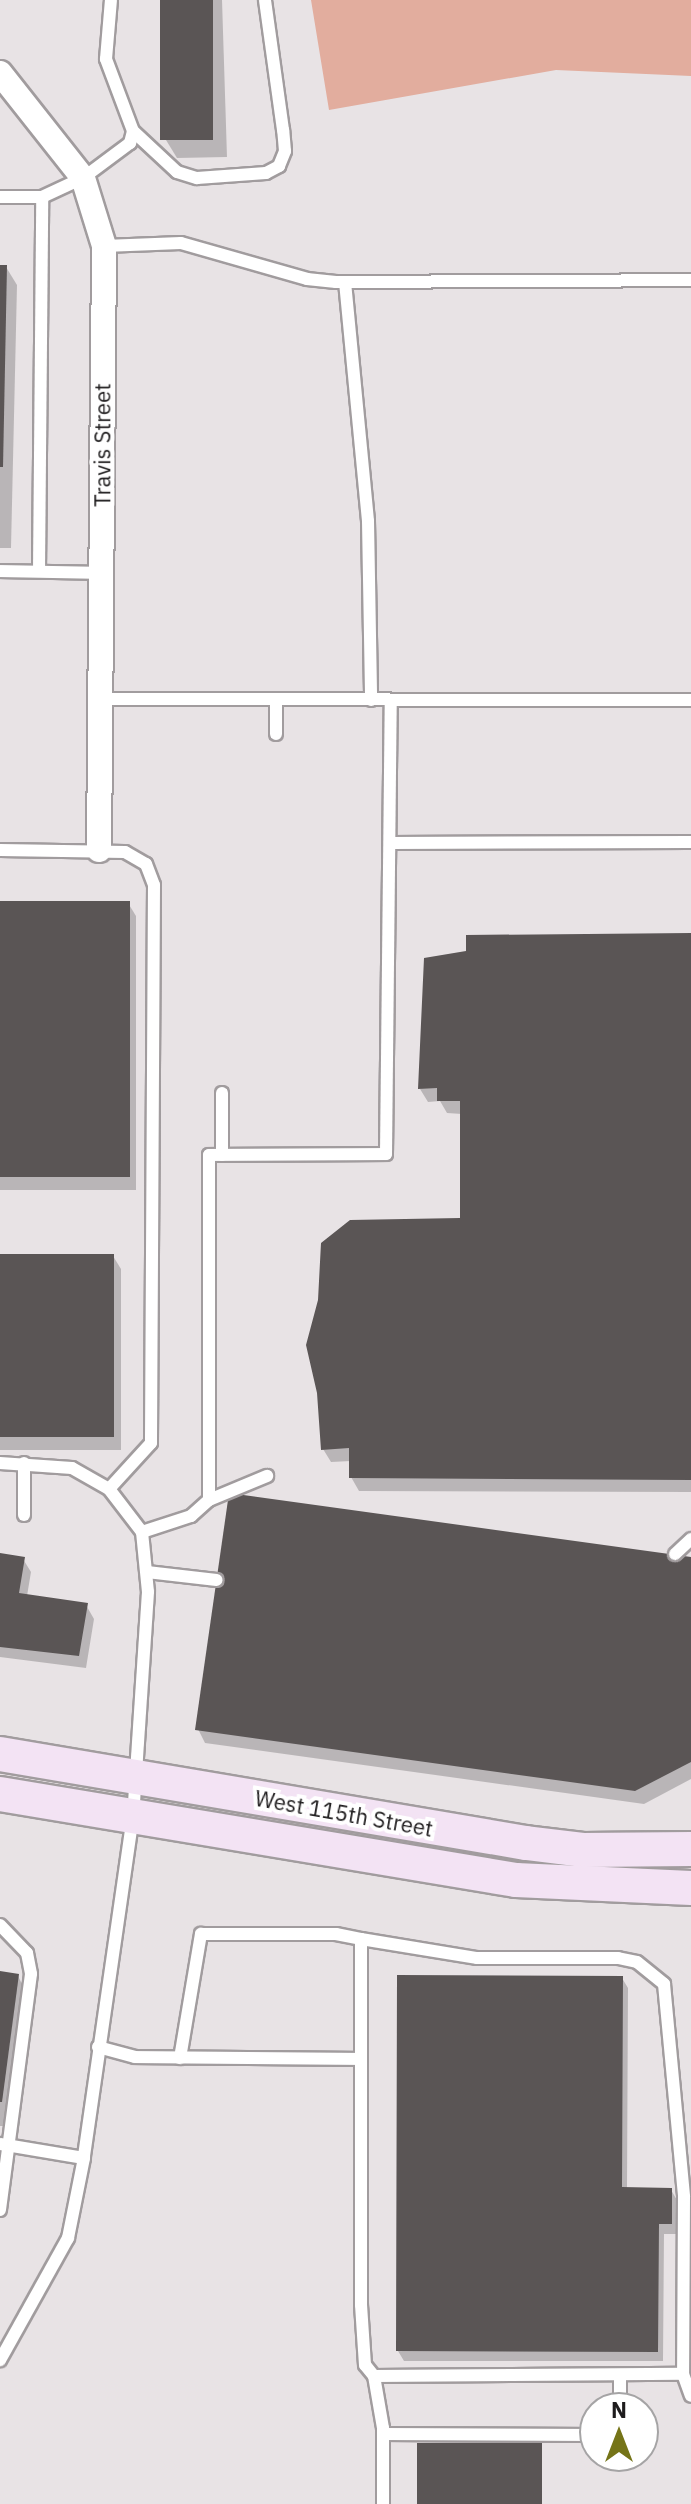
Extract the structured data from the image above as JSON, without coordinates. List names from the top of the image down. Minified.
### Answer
{"streets":{"street":["Travis Street","West 115th Street"]},"north":"top"}
